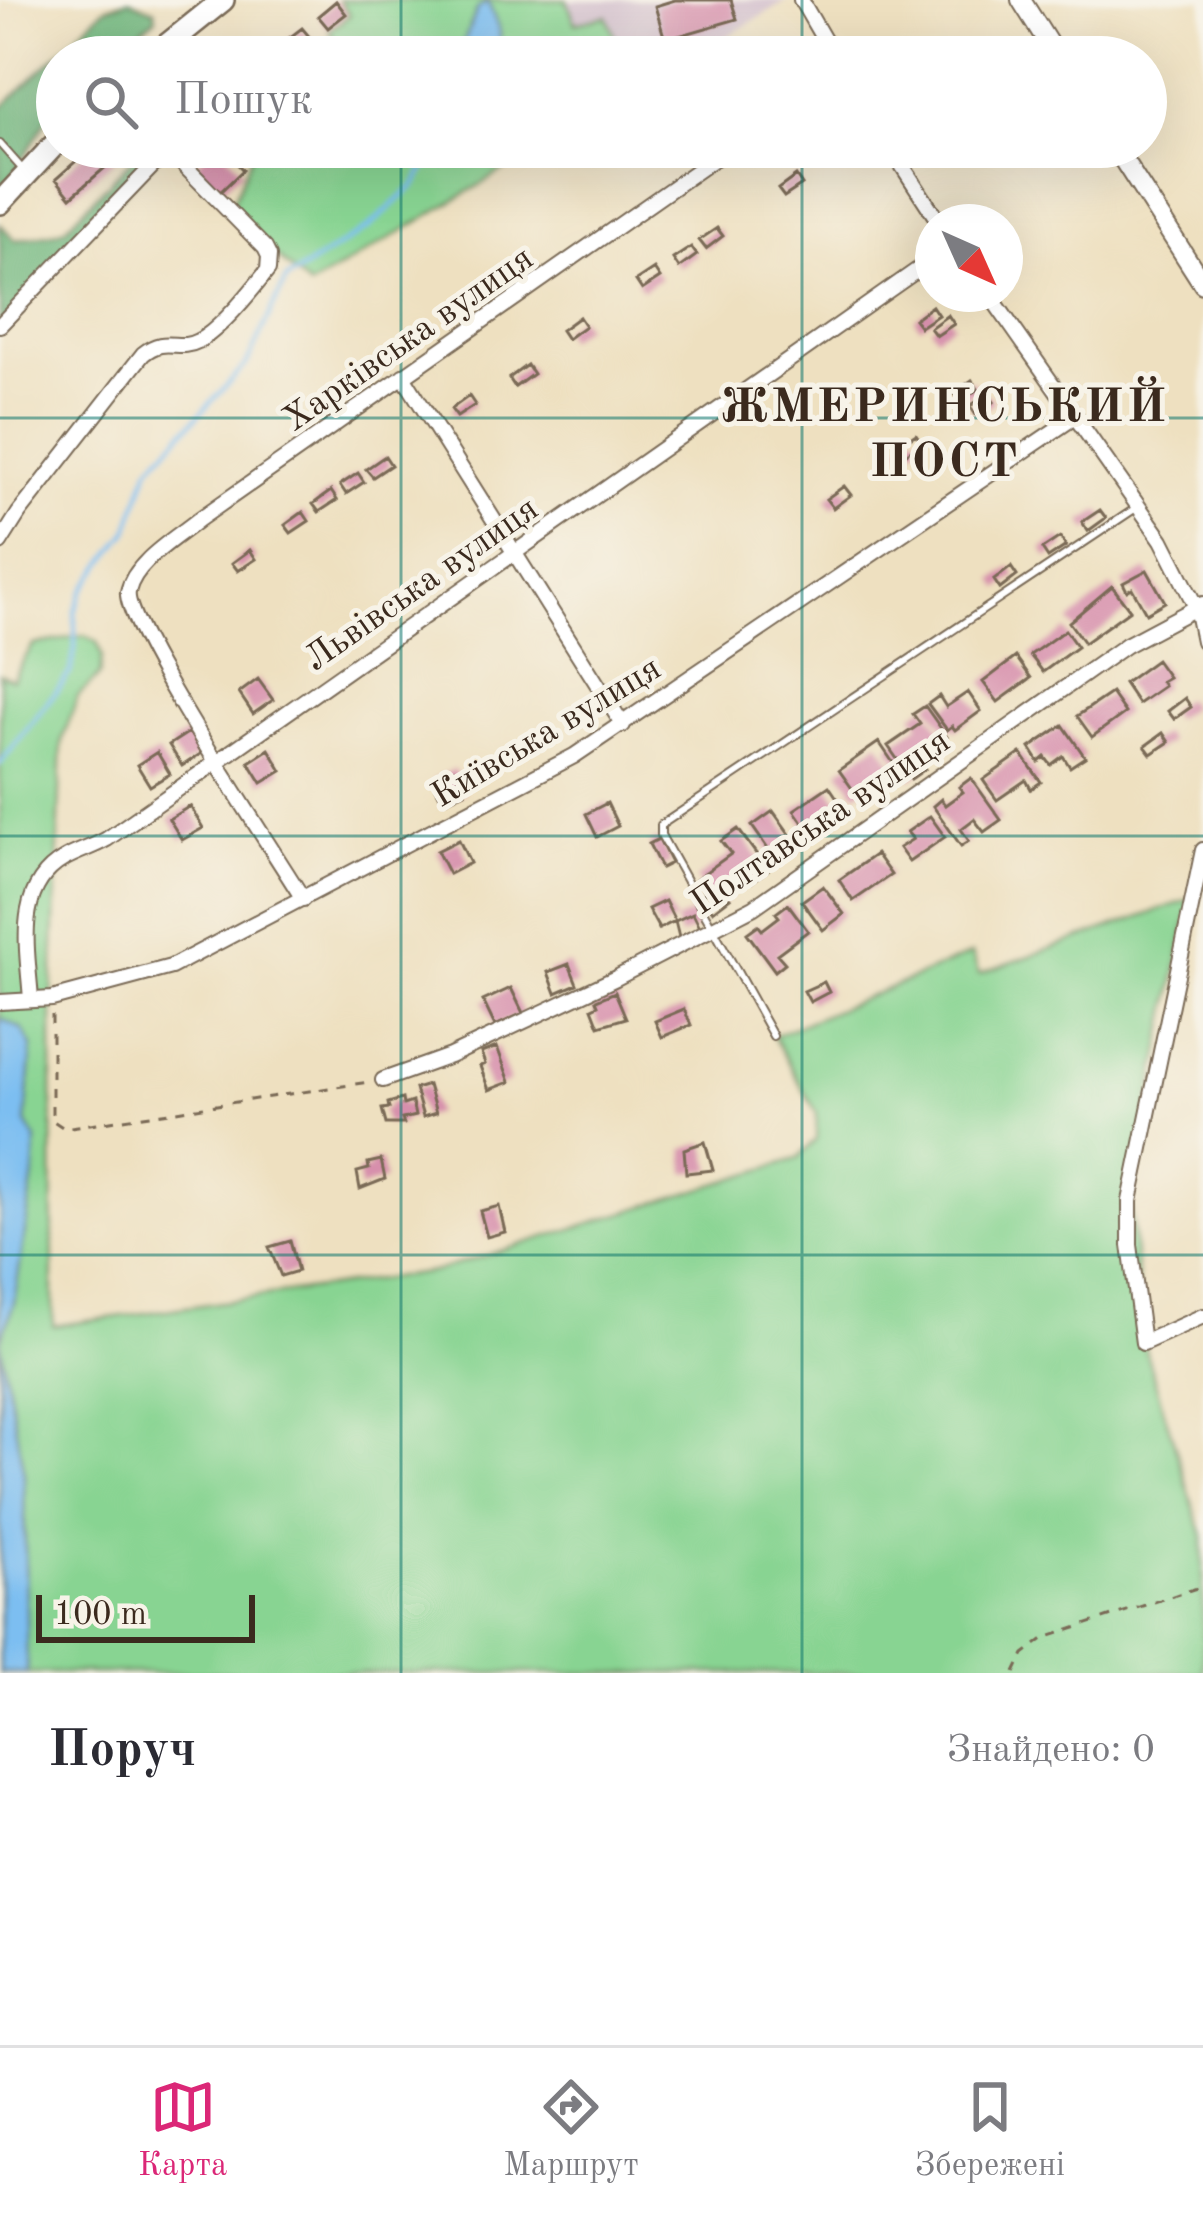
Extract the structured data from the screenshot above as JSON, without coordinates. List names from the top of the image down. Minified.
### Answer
{"streets":{"street":["Харківська вулиця","Львівська вулиця","Київська вулиця","Полтавська вулиця"]},"crossings":[["Харківська вулиця","Львівська вулиця"],["Львівська вулиця","Київська вулиця"]],"districts":["ЖМЕРИНСЬКИЙ ПОСТ"],"scale_bar":"100 m","north":"bottom right","page":{"search":"Пошук","scale":"100 m","heading":["Поруч","Знайдено: 0"],"nav":["Карта","Маршрут","Збережені"]}}
